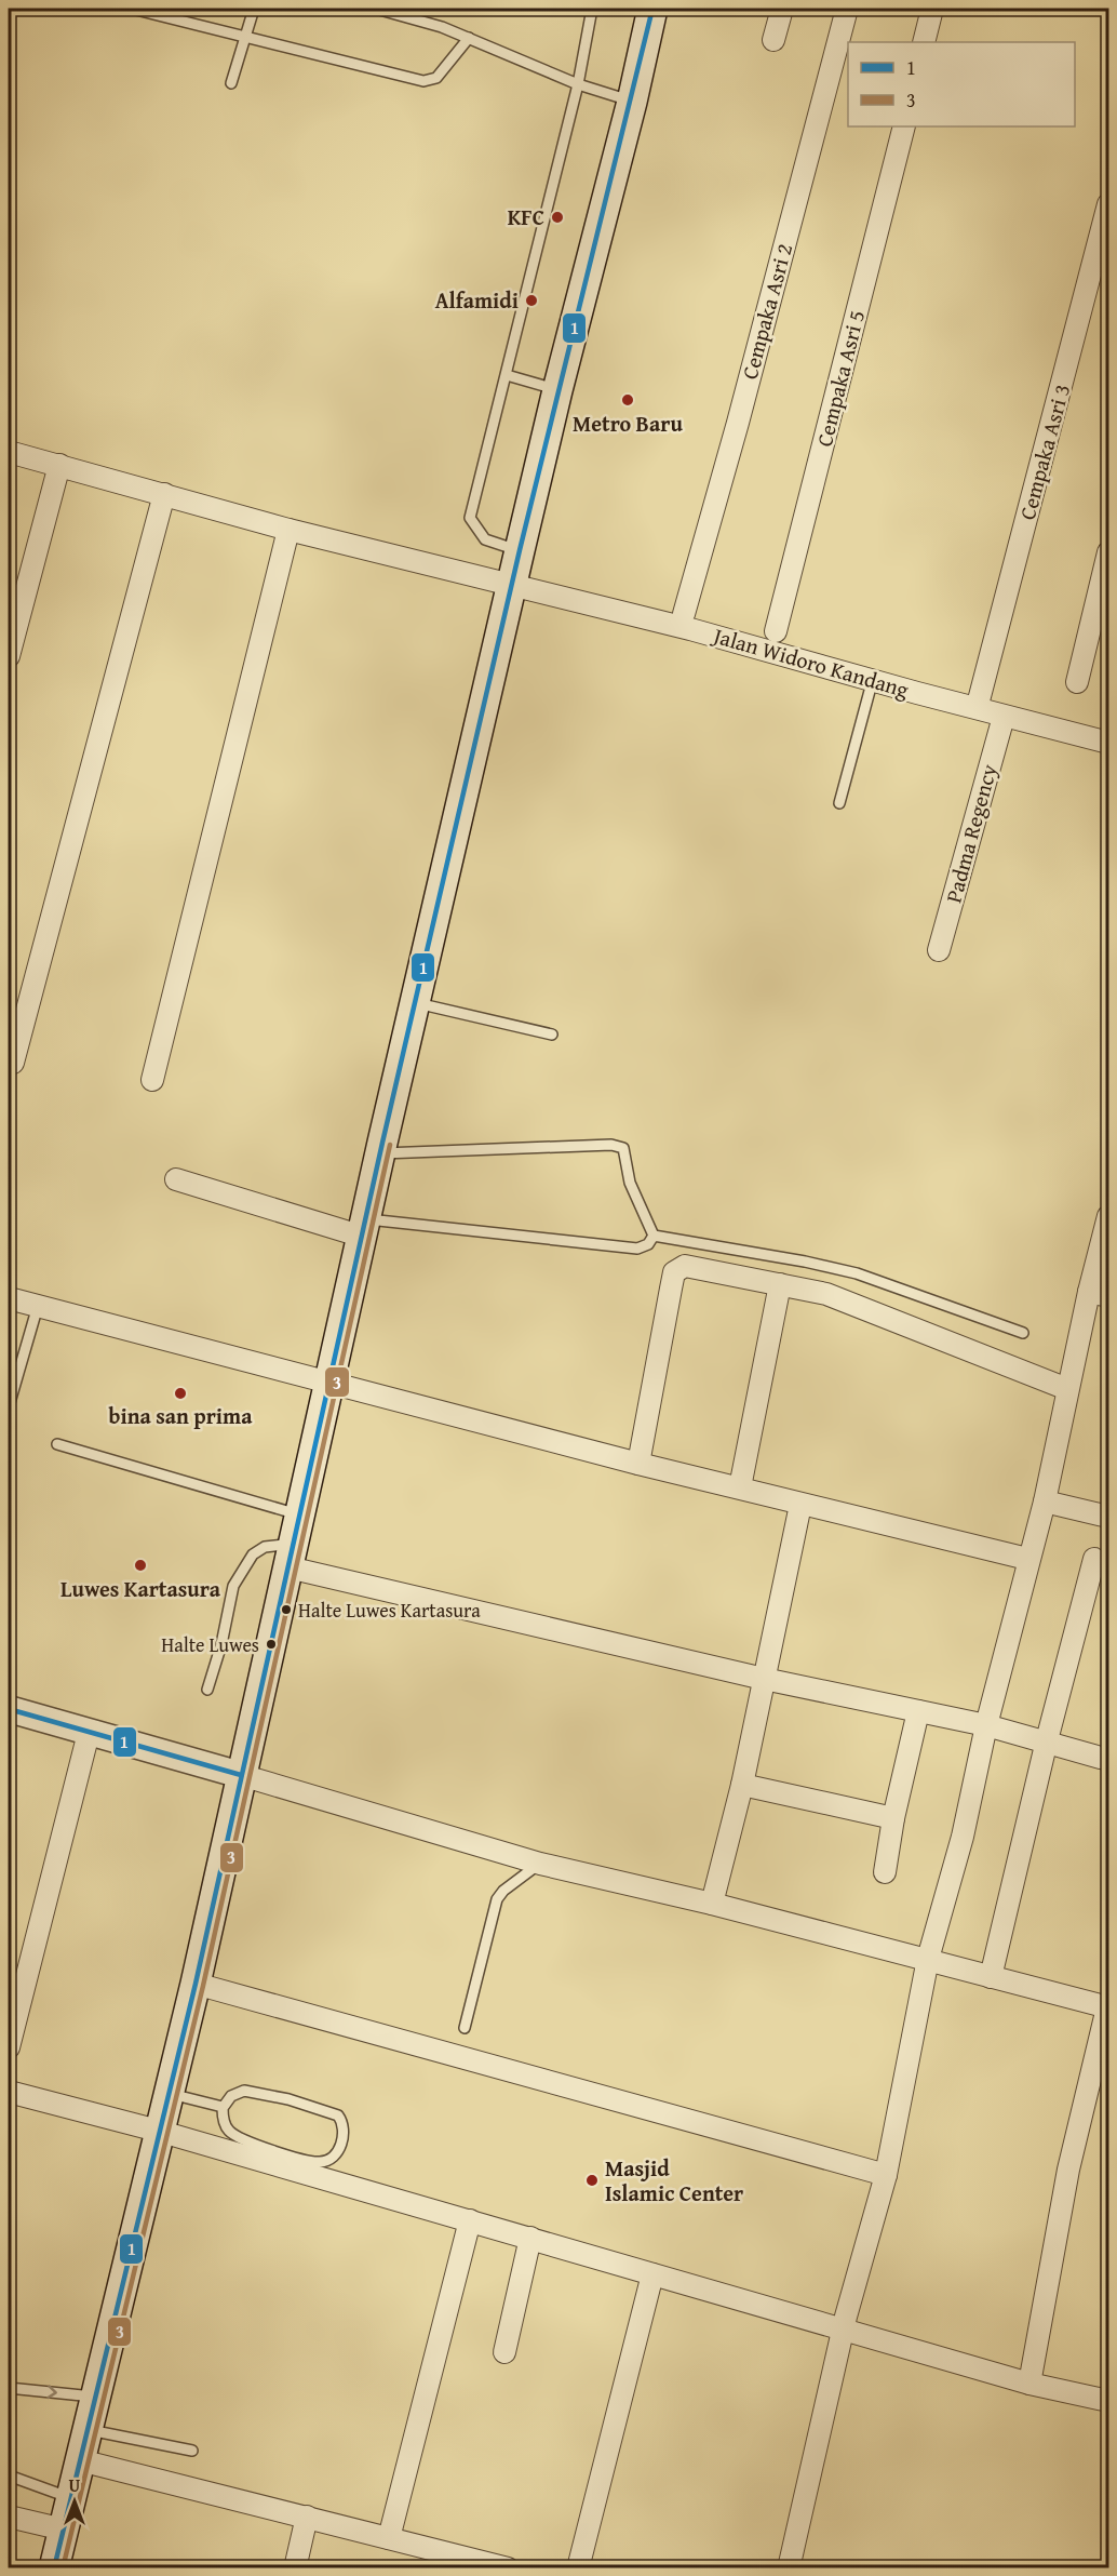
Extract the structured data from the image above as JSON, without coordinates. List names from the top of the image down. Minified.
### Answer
{"streets":{"street":["Cempaka Asri 2","Cempaka Asri 5","Cempaka Asri 3","Jalan Widoro Kandang","Padma Regency"]},"crossings":[["Jalan Widoro Kandang","Padma Regency"]],"places":["KFC","Alfamidi","Metro Baru","bina san prima","Luwes Kartasura","Halte Luwes Kartasura","Halte Luwes","Masjid Islamic Center"],"lines":["transit line 1","transit line 3"],"legend":["1","3"],"north":"top"}
